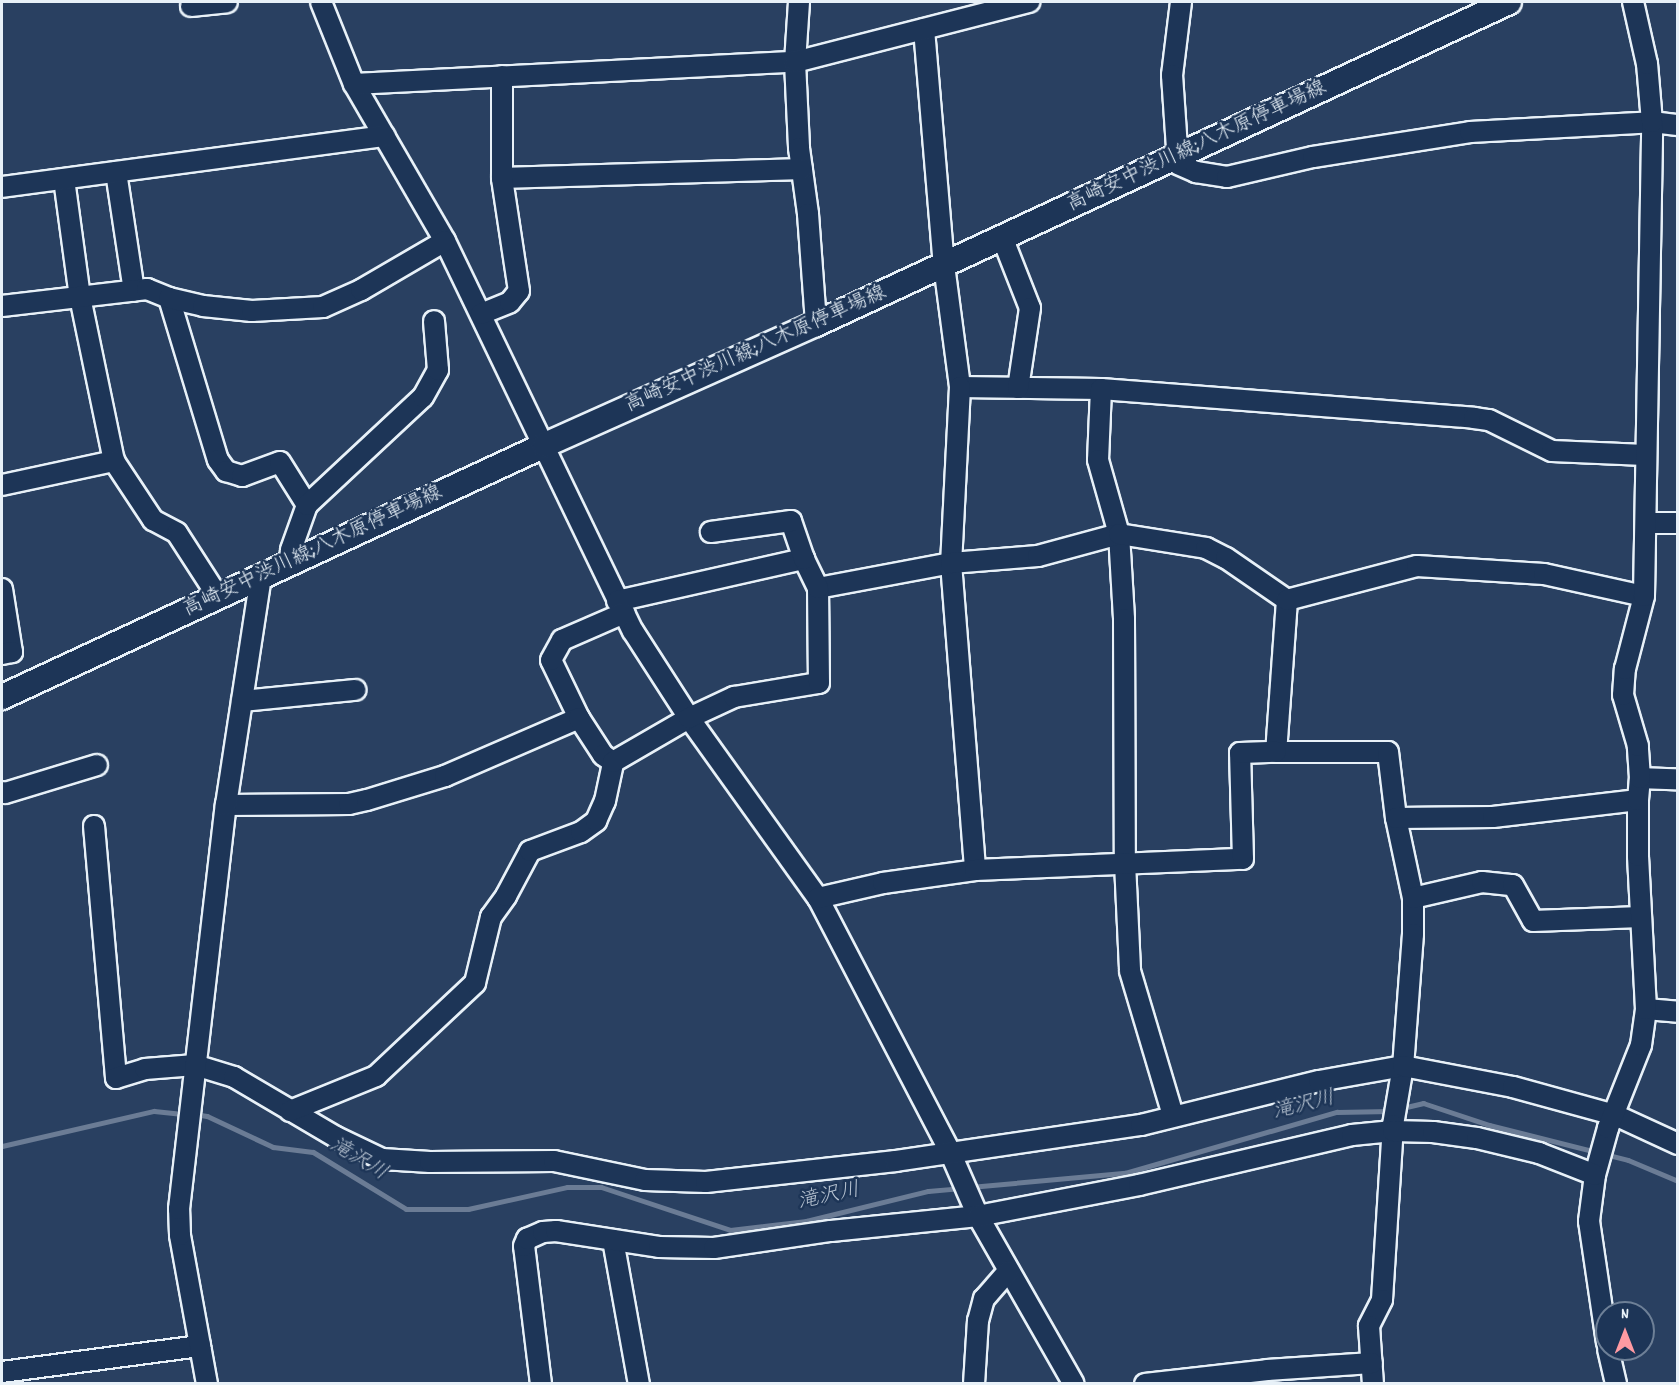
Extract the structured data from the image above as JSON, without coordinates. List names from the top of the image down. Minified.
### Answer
{"streets":{"main road":["高崎安中渋川線;八木原停車場線"]},"water":["滝沢川"],"north":"top"}
